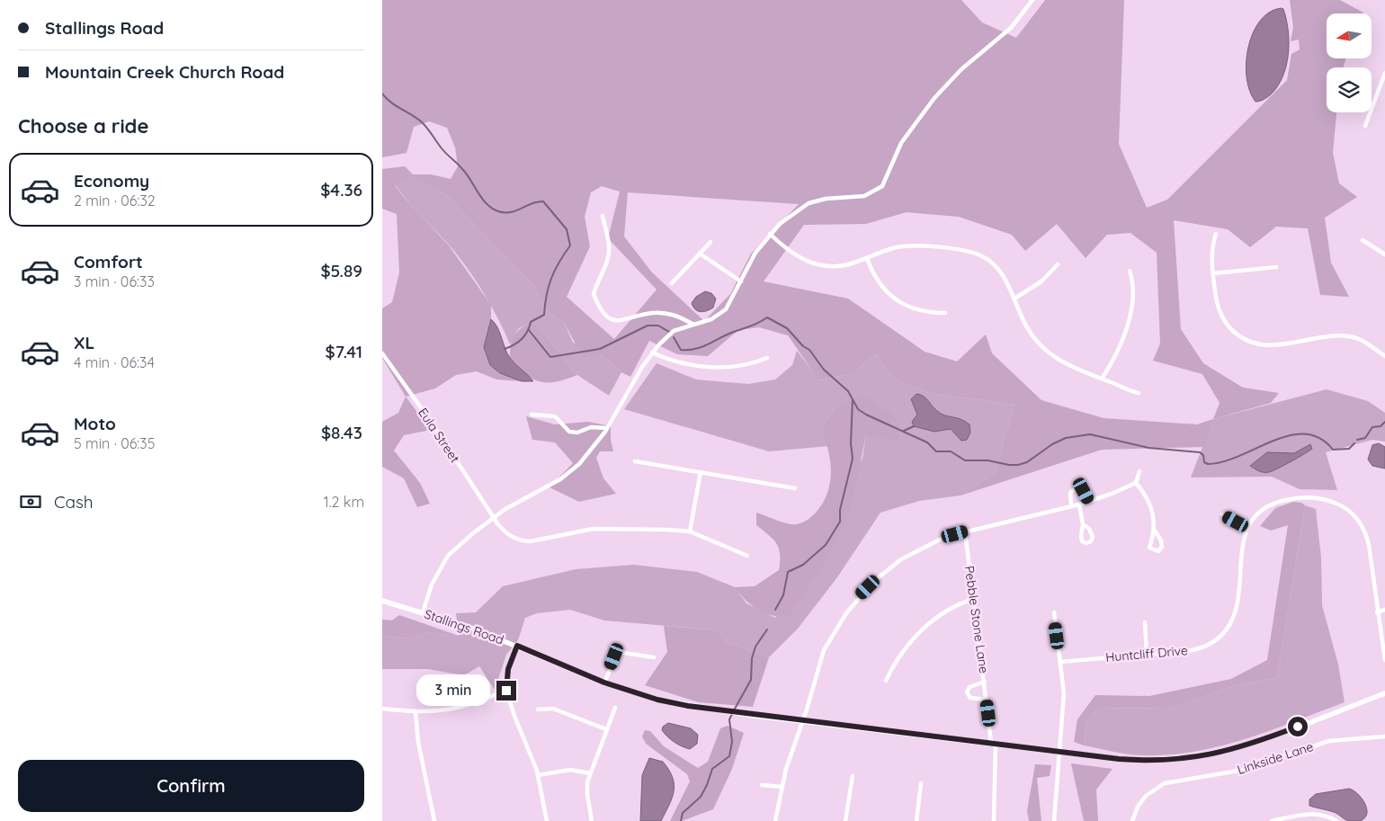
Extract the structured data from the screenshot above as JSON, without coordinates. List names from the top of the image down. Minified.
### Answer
{"streets":{"street":["Eula Street","Pebble Stone Lane","Stallings Road","Huntcliff Drive","Linkside Lane"]},"crossings":[["Pebble Stone Lane","Stallings Road"]],"north":"left","page":{"banner":["Stallings Road","Mountain Creek Church Road"],"heading":"Choose a ride","list":[{"name":"Economy","note":"2 min · 06:32","value":"$4.36"},{"name":"Comfort","note":"3 min · 06:33","value":"$5.89"},{"name":"XL","note":"4 min · 06:34","value":"$7.41"},{"name":"Moto","note":"5 min · 06:35","value":"$8.43"}],"pay":["Cash","1.2 km"],"bubble":"3 min","buttons":"Confirm"}}
